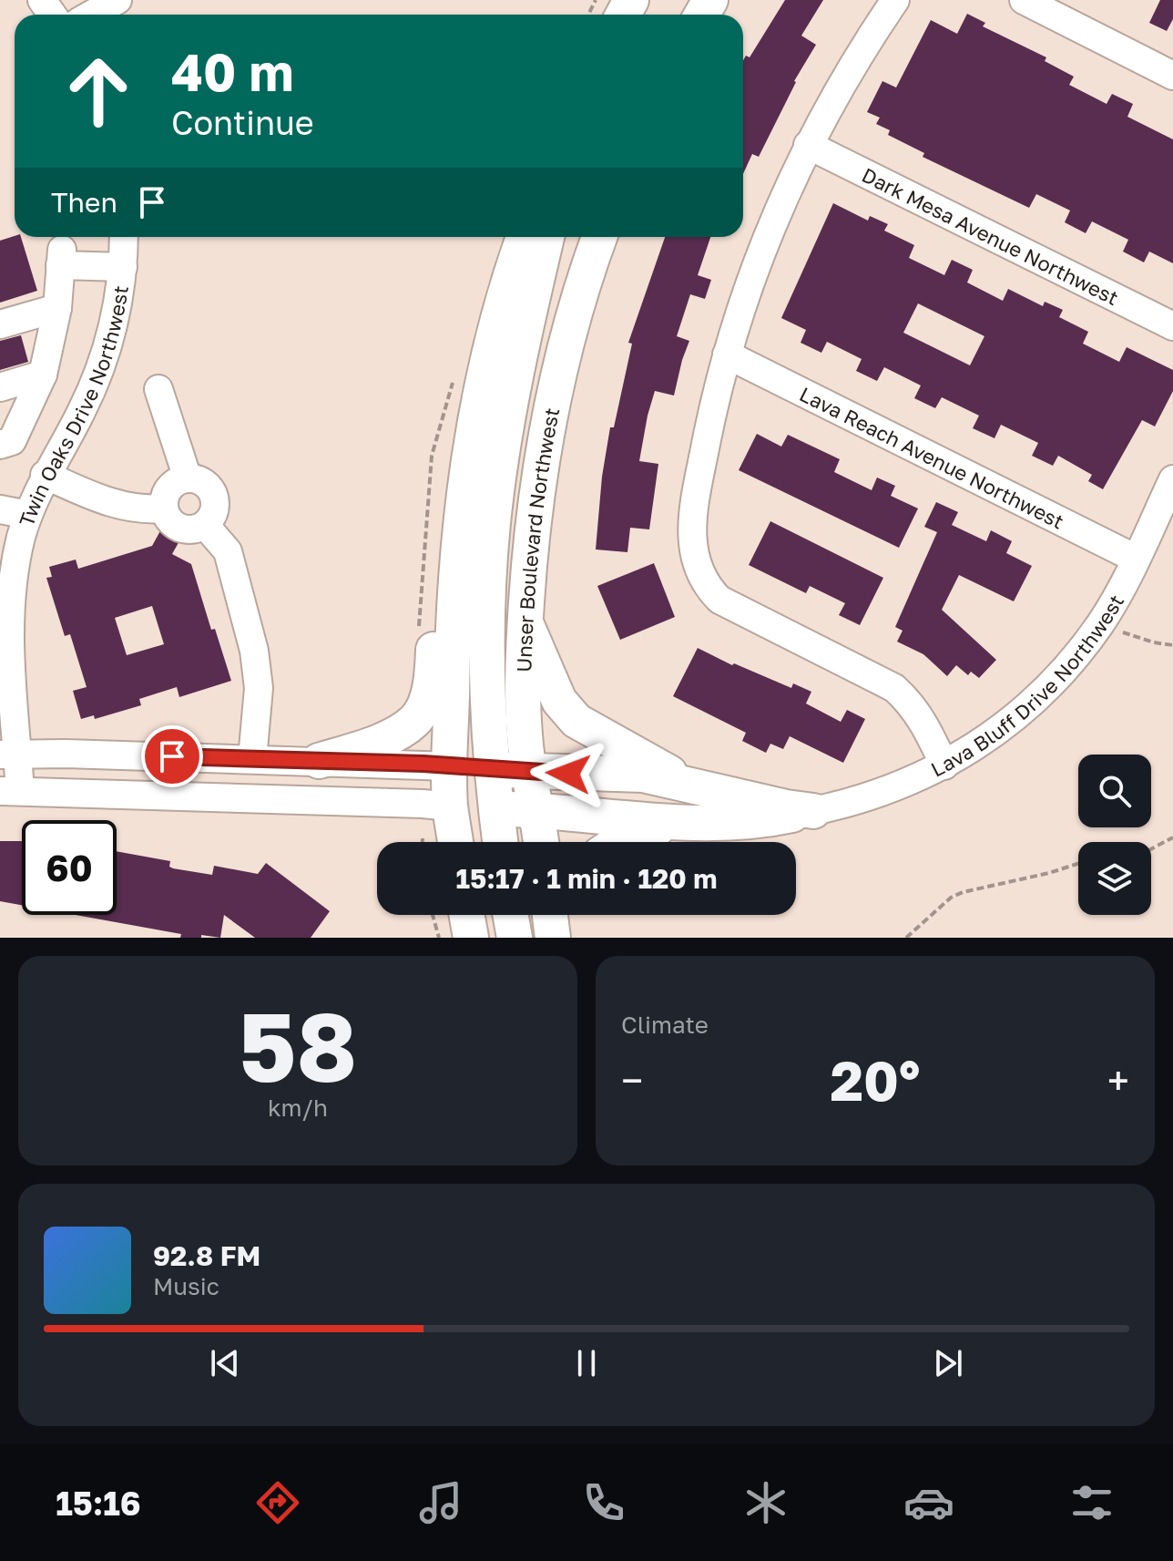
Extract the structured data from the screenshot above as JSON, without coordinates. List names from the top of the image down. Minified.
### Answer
{"streets":{"main road":["Unser Boulevard Northwest"],"street":["Dark Mesa Avenue Northwest","Twin Oaks Drive Northwest","Lava Reach Avenue Northwest","Lava Bluff Drive Northwest"]},"crossings":[["Lava Reach Avenue Northwest","Lava Bluff Drive Northwest"]],"page":{"turn":["40 m","Continue"],"then":"Then","limit":"60","trip":"15:17 · 1 min · 120 m","tile":[["58","km/h"],"Climate"],"heat":["−","20°","+"],"song":["92.8 FM","Music"],"tabs":"15:16"}}
